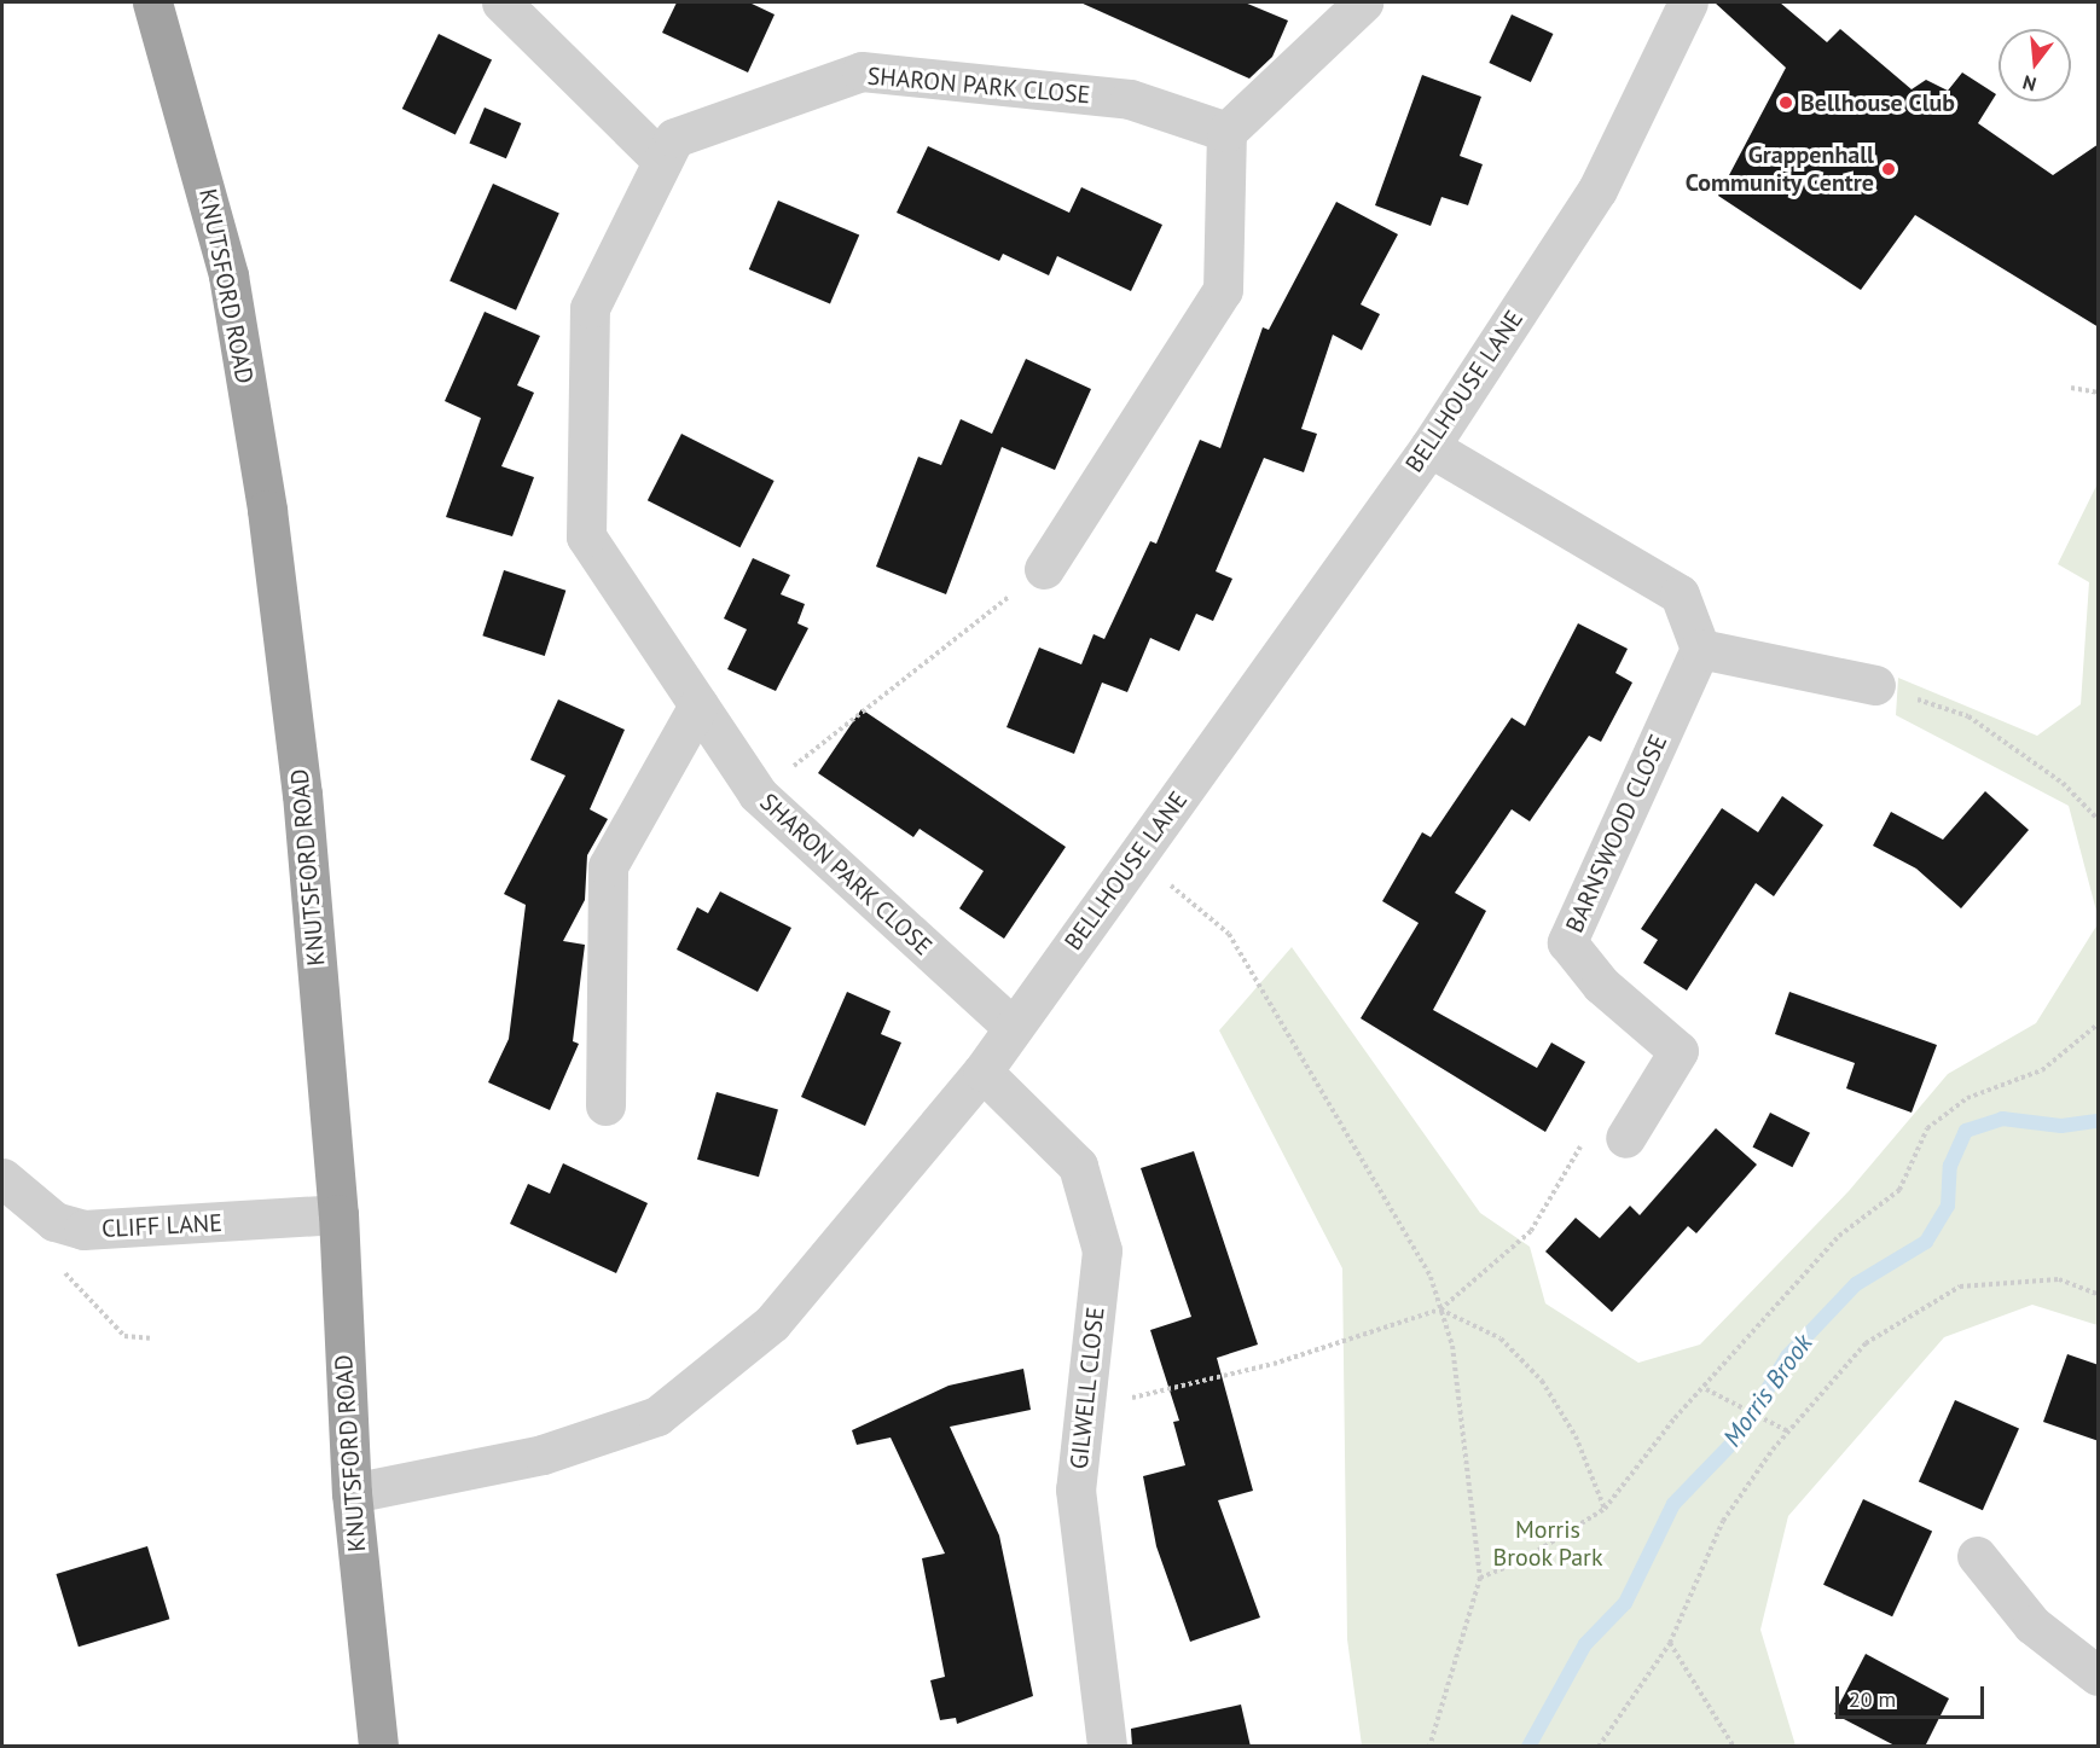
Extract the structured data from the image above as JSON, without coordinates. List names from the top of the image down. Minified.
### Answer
{"streets":{"highway":["KNUTSFORD ROAD"],"street":["SHARON PARK CLOSE","BELLHOUSE LANE","BARNSWOOD CLOSE","CLIFF LANE","GILWELL CLOSE"]},"crossings":[["SHARON PARK CLOSE","BELLHOUSE LANE"],["KNUTSFORD ROAD","BELLHOUSE LANE"],["KNUTSFORD ROAD","CLIFF LANE"],["BELLHOUSE LANE","GILWELL CLOSE"]],"water":["Morris Brook"],"parks":["Morris Brook Park"],"places":["Bellhouse Club","Grappenhall Community Centre"],"scale_bar":"20 m","north":"bottom"}
